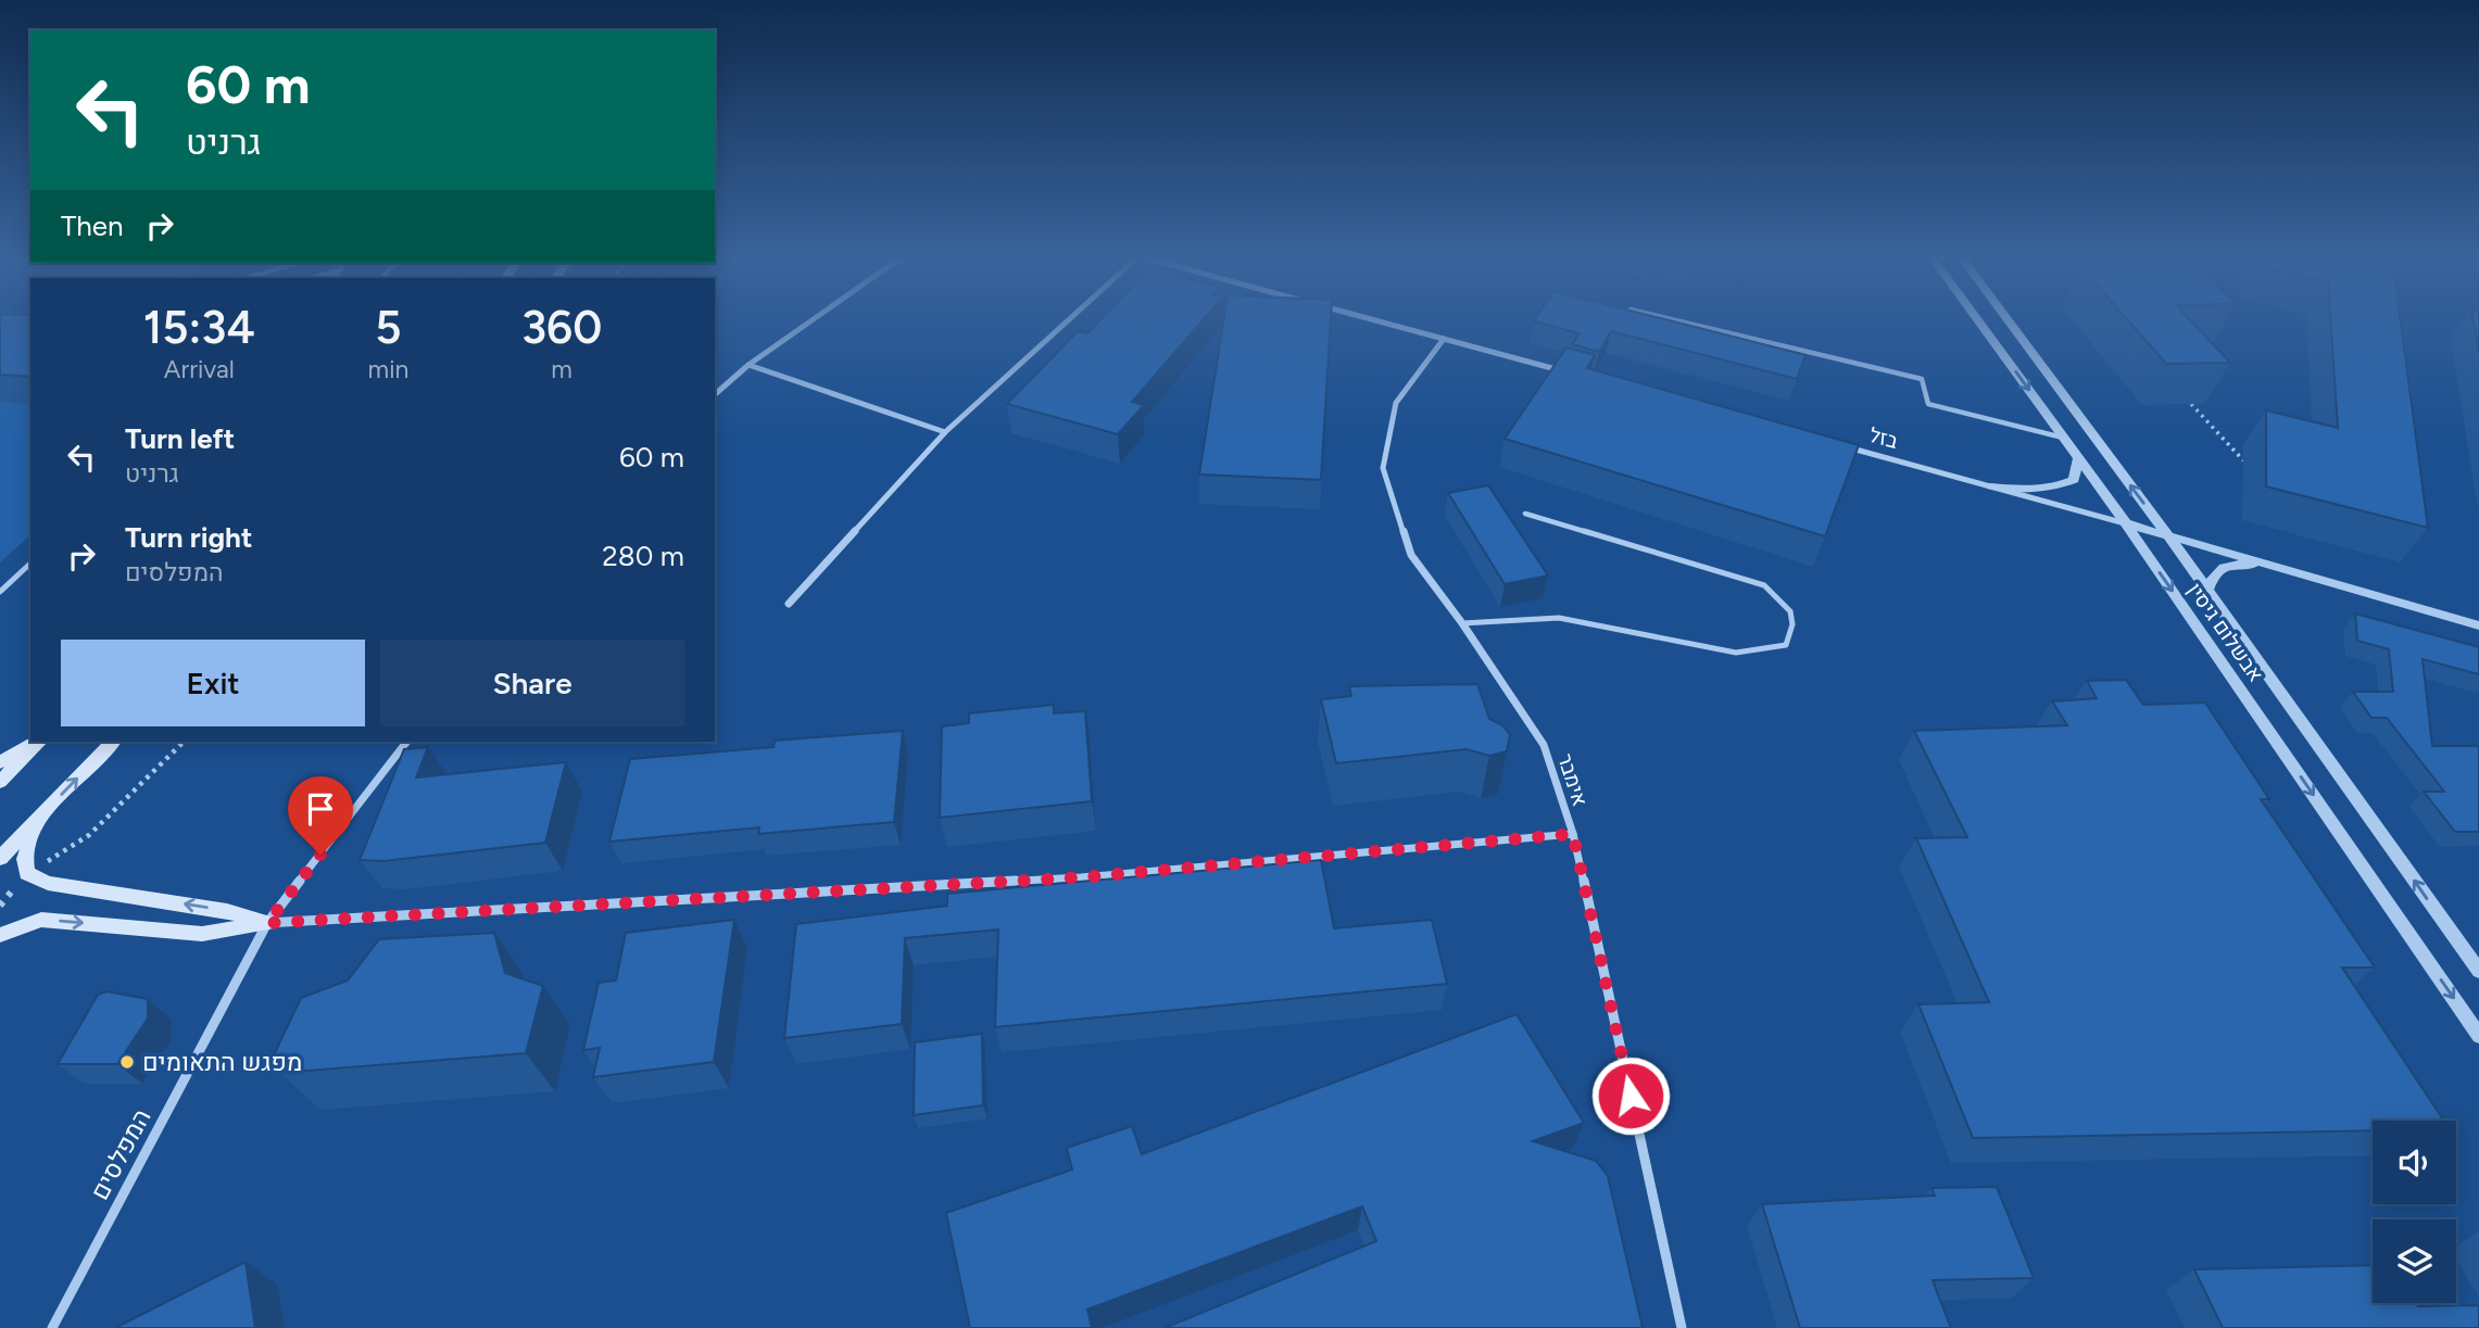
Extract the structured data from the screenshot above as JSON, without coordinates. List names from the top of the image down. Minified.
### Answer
{"streets":{"street":["בזל","אבשלום גיסין","אימבר","המפלסים"]},"crossings":[["בזל","אבשלום גיסין"]],"places":["מפגש התאומים"],"page":{"turn":["60 m","גרניט"],"then":"Then","eta":["15:34","Arrival","5","min","360","m"],"list":[{"name":"Turn left","note":"גרניט","value":"60 m"},{"name":"Turn right","note":"המפלסים","value":"280 m"}],"buttons":["Exit","Share"]}}
